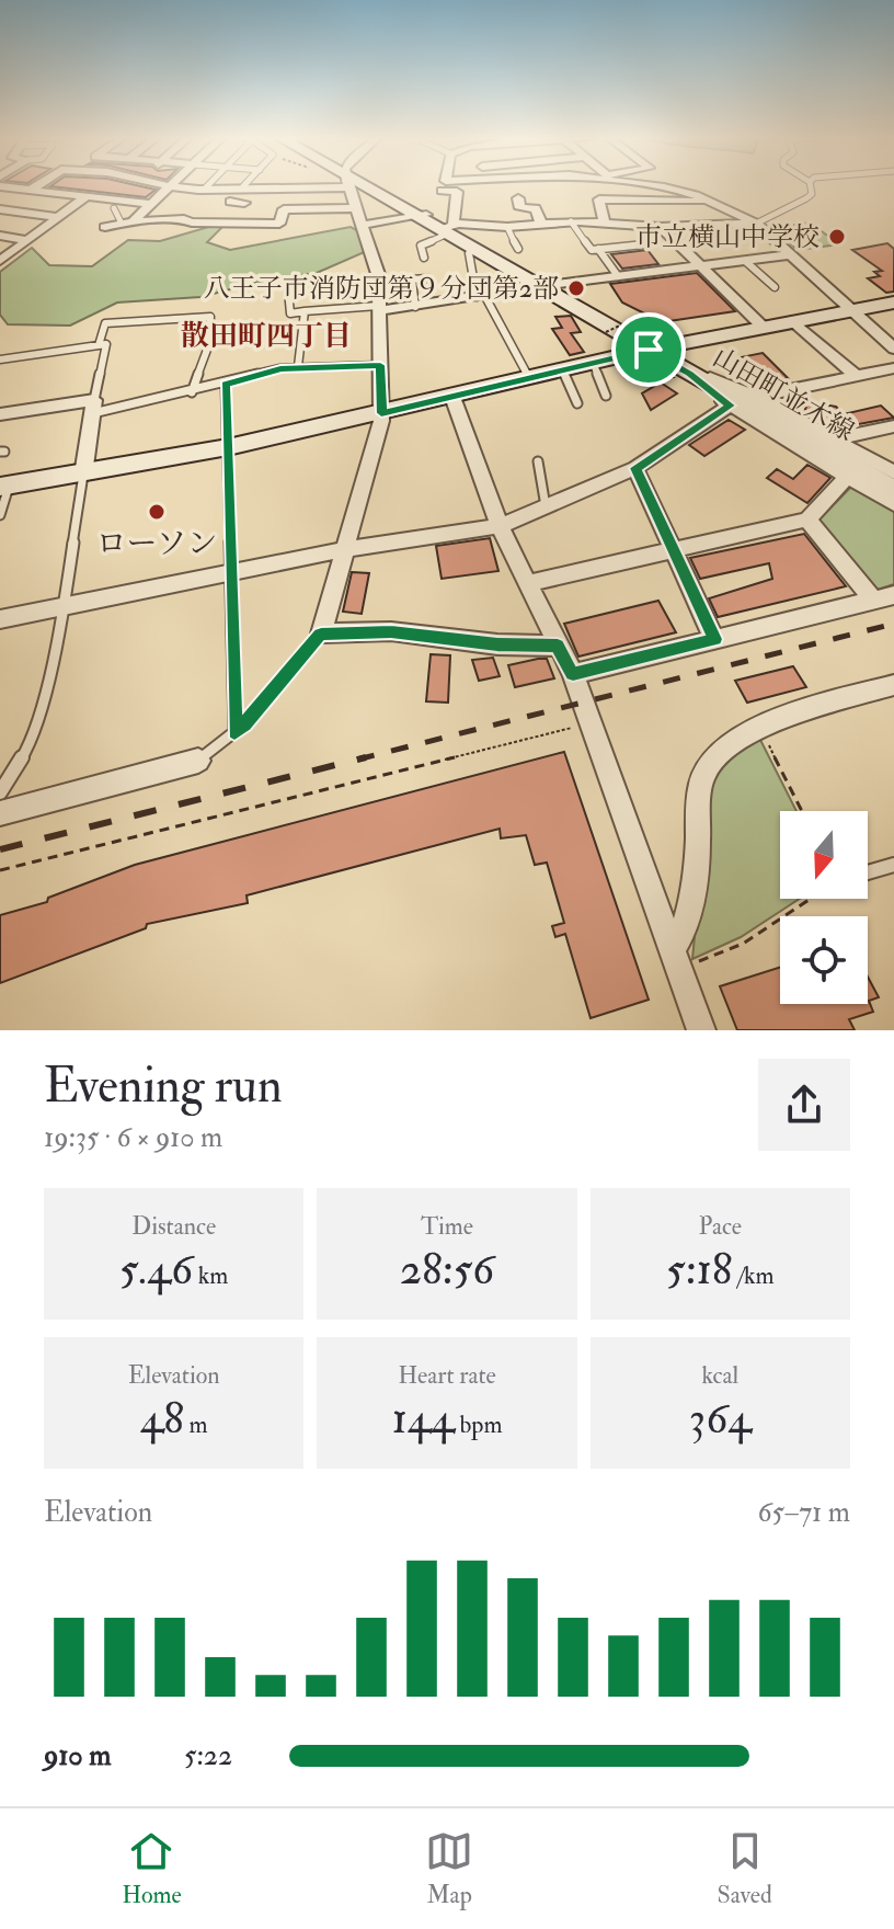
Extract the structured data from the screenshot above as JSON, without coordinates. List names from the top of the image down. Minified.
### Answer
{"streets":{"street":["山田町並木線"]},"districts":["散田町四丁目"],"places":["市立横山中学校","八王子市消防団第９分団第2部","ローソン"],"north":"bottom","page":{"heading":["Evening run","19:35 · 6 × 910 m"],"stats":[["Distance","5.46 km"],["Time","28:56"],["Pace","5:18 /km"],["Elevation","48 m"],["Heart rate","144 bpm"],["kcal","364"]],"chart":["Elevation","65–71 m"],"list":[{"name":"910 m","note":"5:22"}],"tabs":["Home","Map","Saved"]}}
